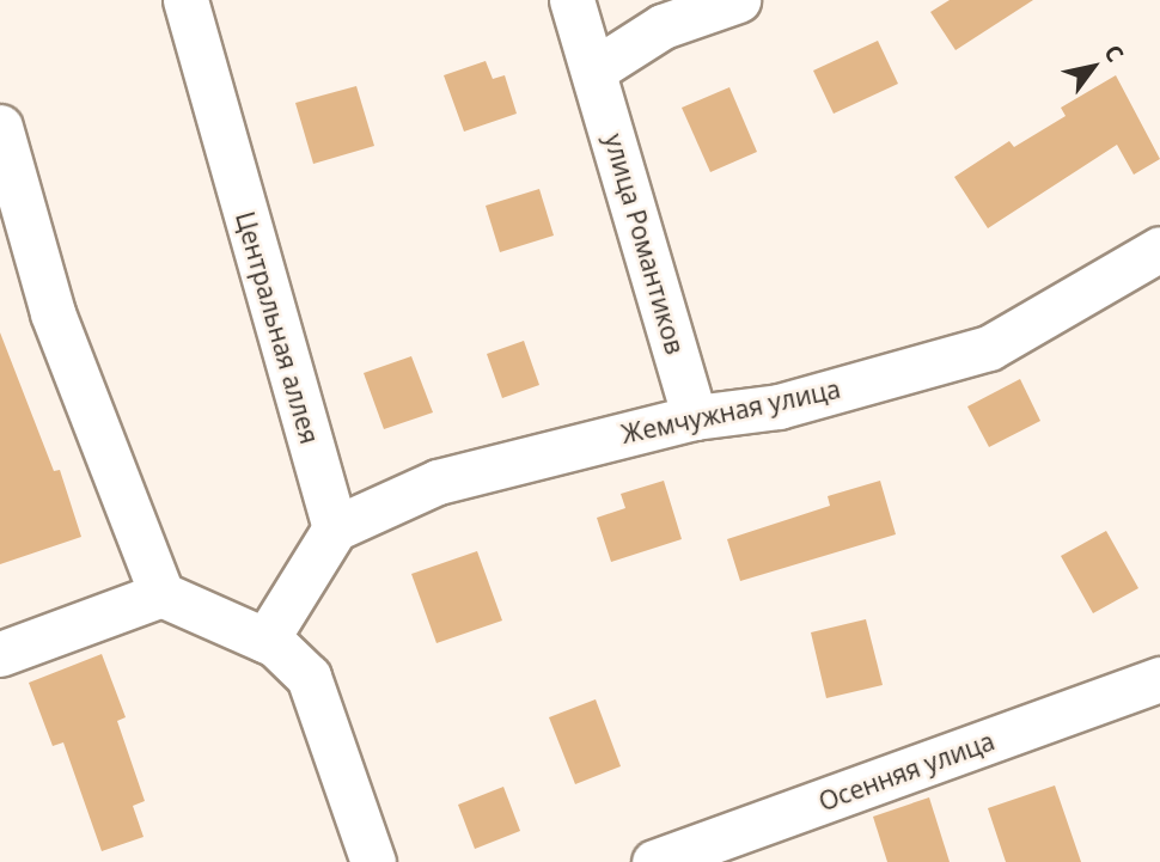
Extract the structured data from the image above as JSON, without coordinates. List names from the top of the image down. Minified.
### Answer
{"streets":{"street":["улица Романтиков","Центральная аллея","Жемчужная улица","Осенняя улица"]},"crossings":[["улица Романтиков","Жемчужная улица"],["Центральная аллея","Жемчужная улица"]],"north":"top right"}
